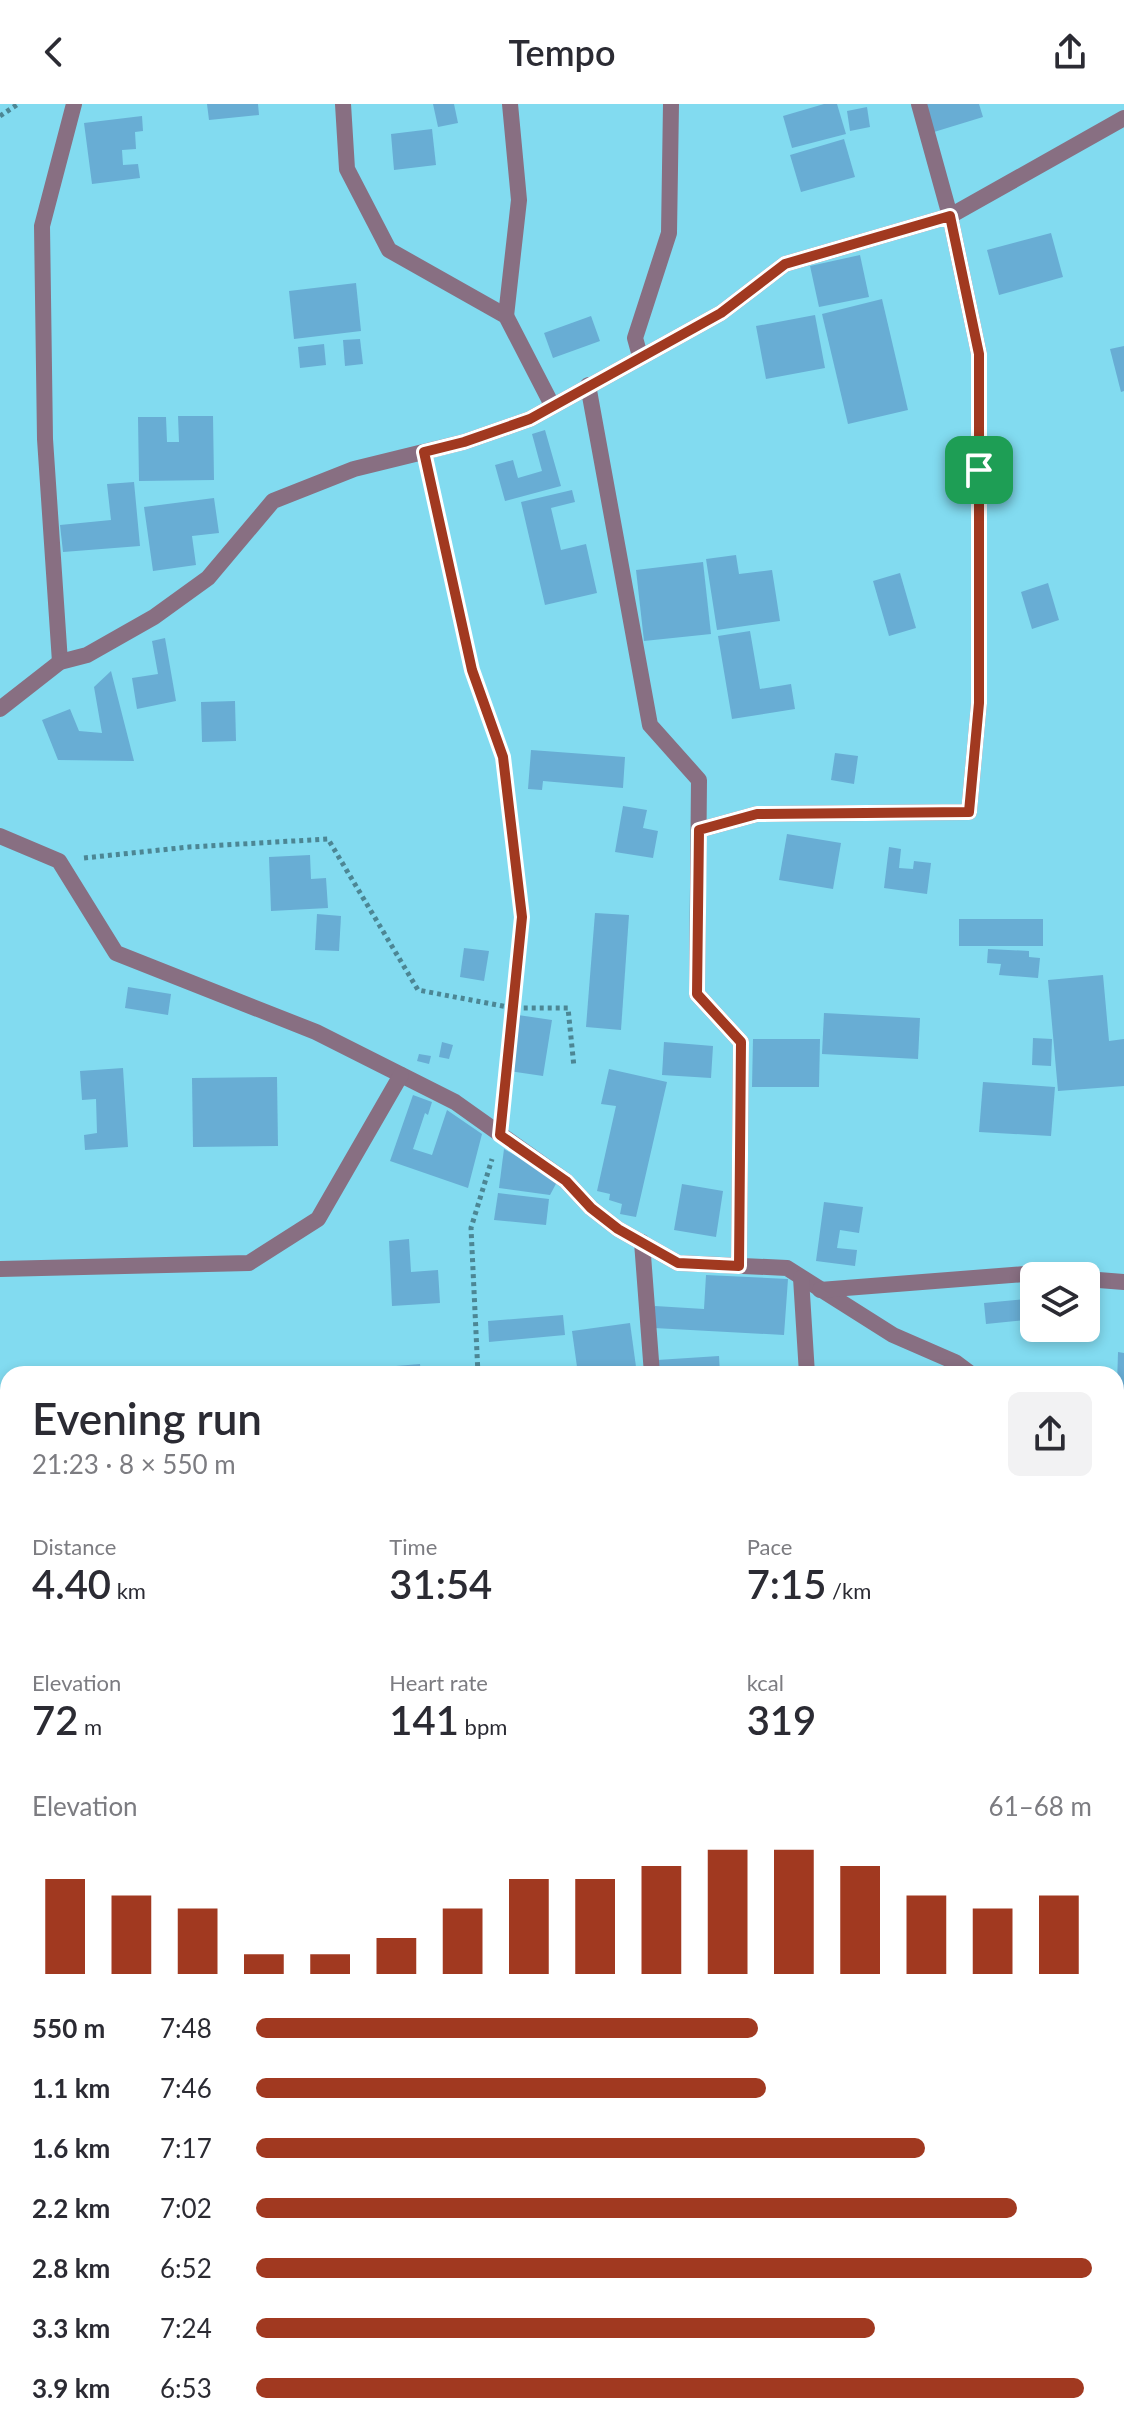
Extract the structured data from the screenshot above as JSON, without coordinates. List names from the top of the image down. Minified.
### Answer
{"page":{"header":"Tempo","heading":["Evening run","21:23 · 8 × 550 m"],"stats":[["Distance","4.40 km"],["Time","31:54"],["Pace","7:15 /km"],["Elevation","72 m"],["Heart rate","141 bpm"],["kcal","319"]],"chart":["Elevation","61–68 m"],"list":[{"name":"550 m","note":"7:48"},{"name":"1.1 km","note":"7:46"},{"name":"1.6 km","note":"7:17"},{"name":"2.2 km","note":"7:02"},{"name":"2.8 km","note":"6:52"},{"name":"3.3 km","note":"7:24"},{"name":"3.9 km","note":"6:53"}]}}
